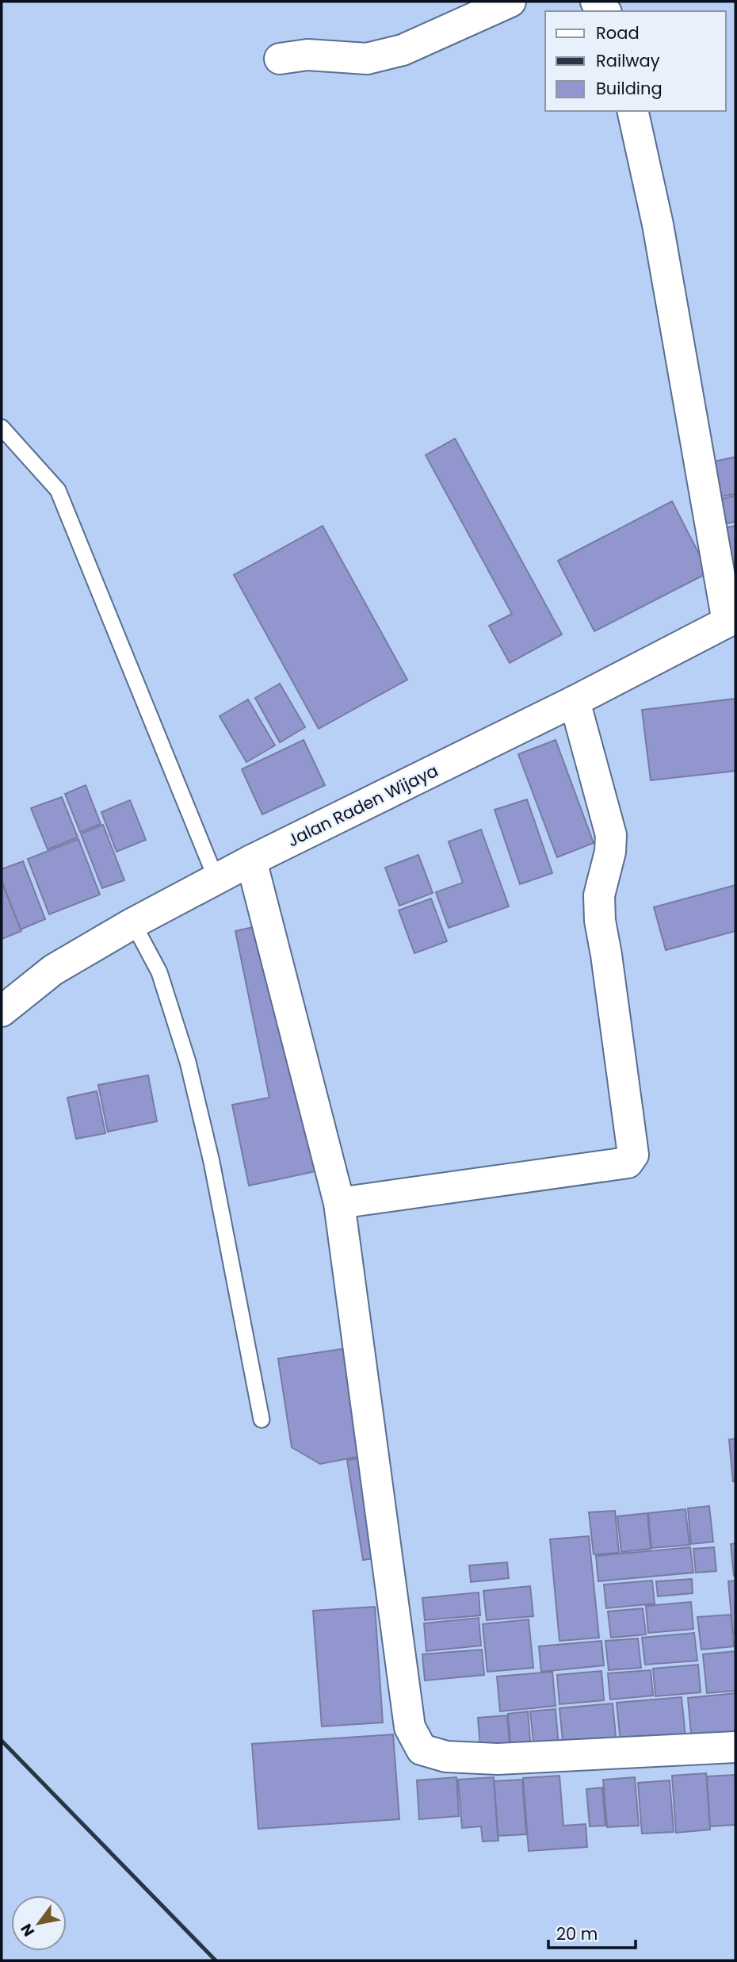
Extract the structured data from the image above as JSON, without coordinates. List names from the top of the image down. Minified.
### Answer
{"streets":{"main road":["Jalan Raden Wijaya"]},"legend":["Road","Railway","Building"],"scale_bar":"20 m","north":"bottom left"}
